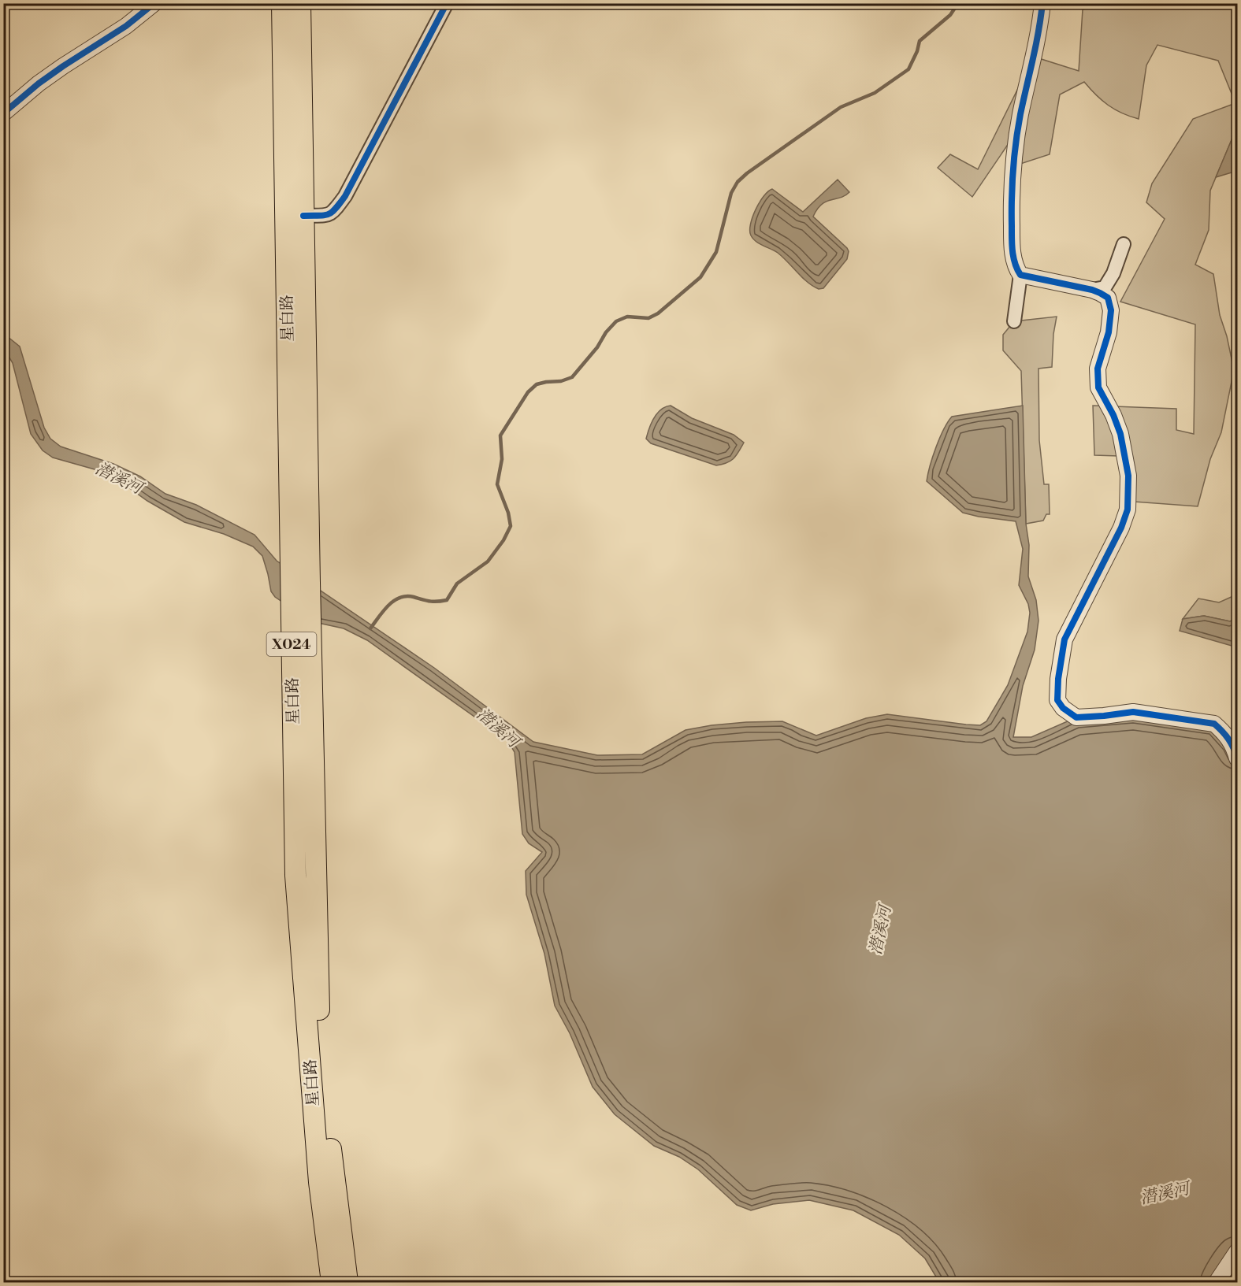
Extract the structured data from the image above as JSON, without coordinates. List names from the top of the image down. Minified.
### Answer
{"streets":{"main road":["星白路","X024"]},"water":["潜溪河"]}
